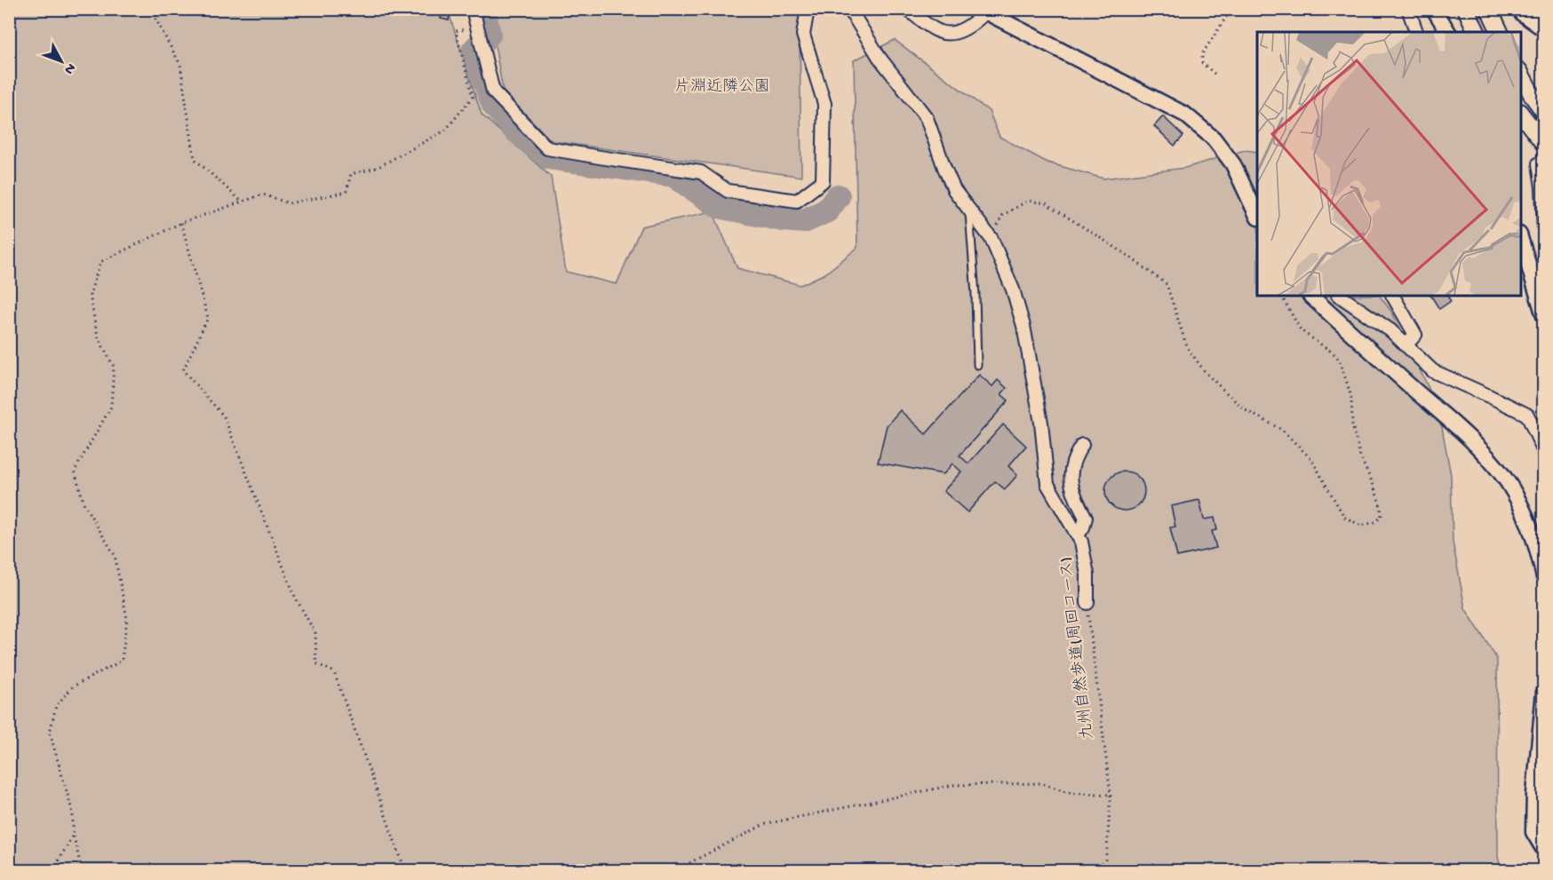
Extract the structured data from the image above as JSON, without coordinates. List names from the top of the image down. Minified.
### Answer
{"streets":{"street":["九州自然歩道(周回コース)"]},"parks":["片淵近隣公園"],"north":"bottom right"}
